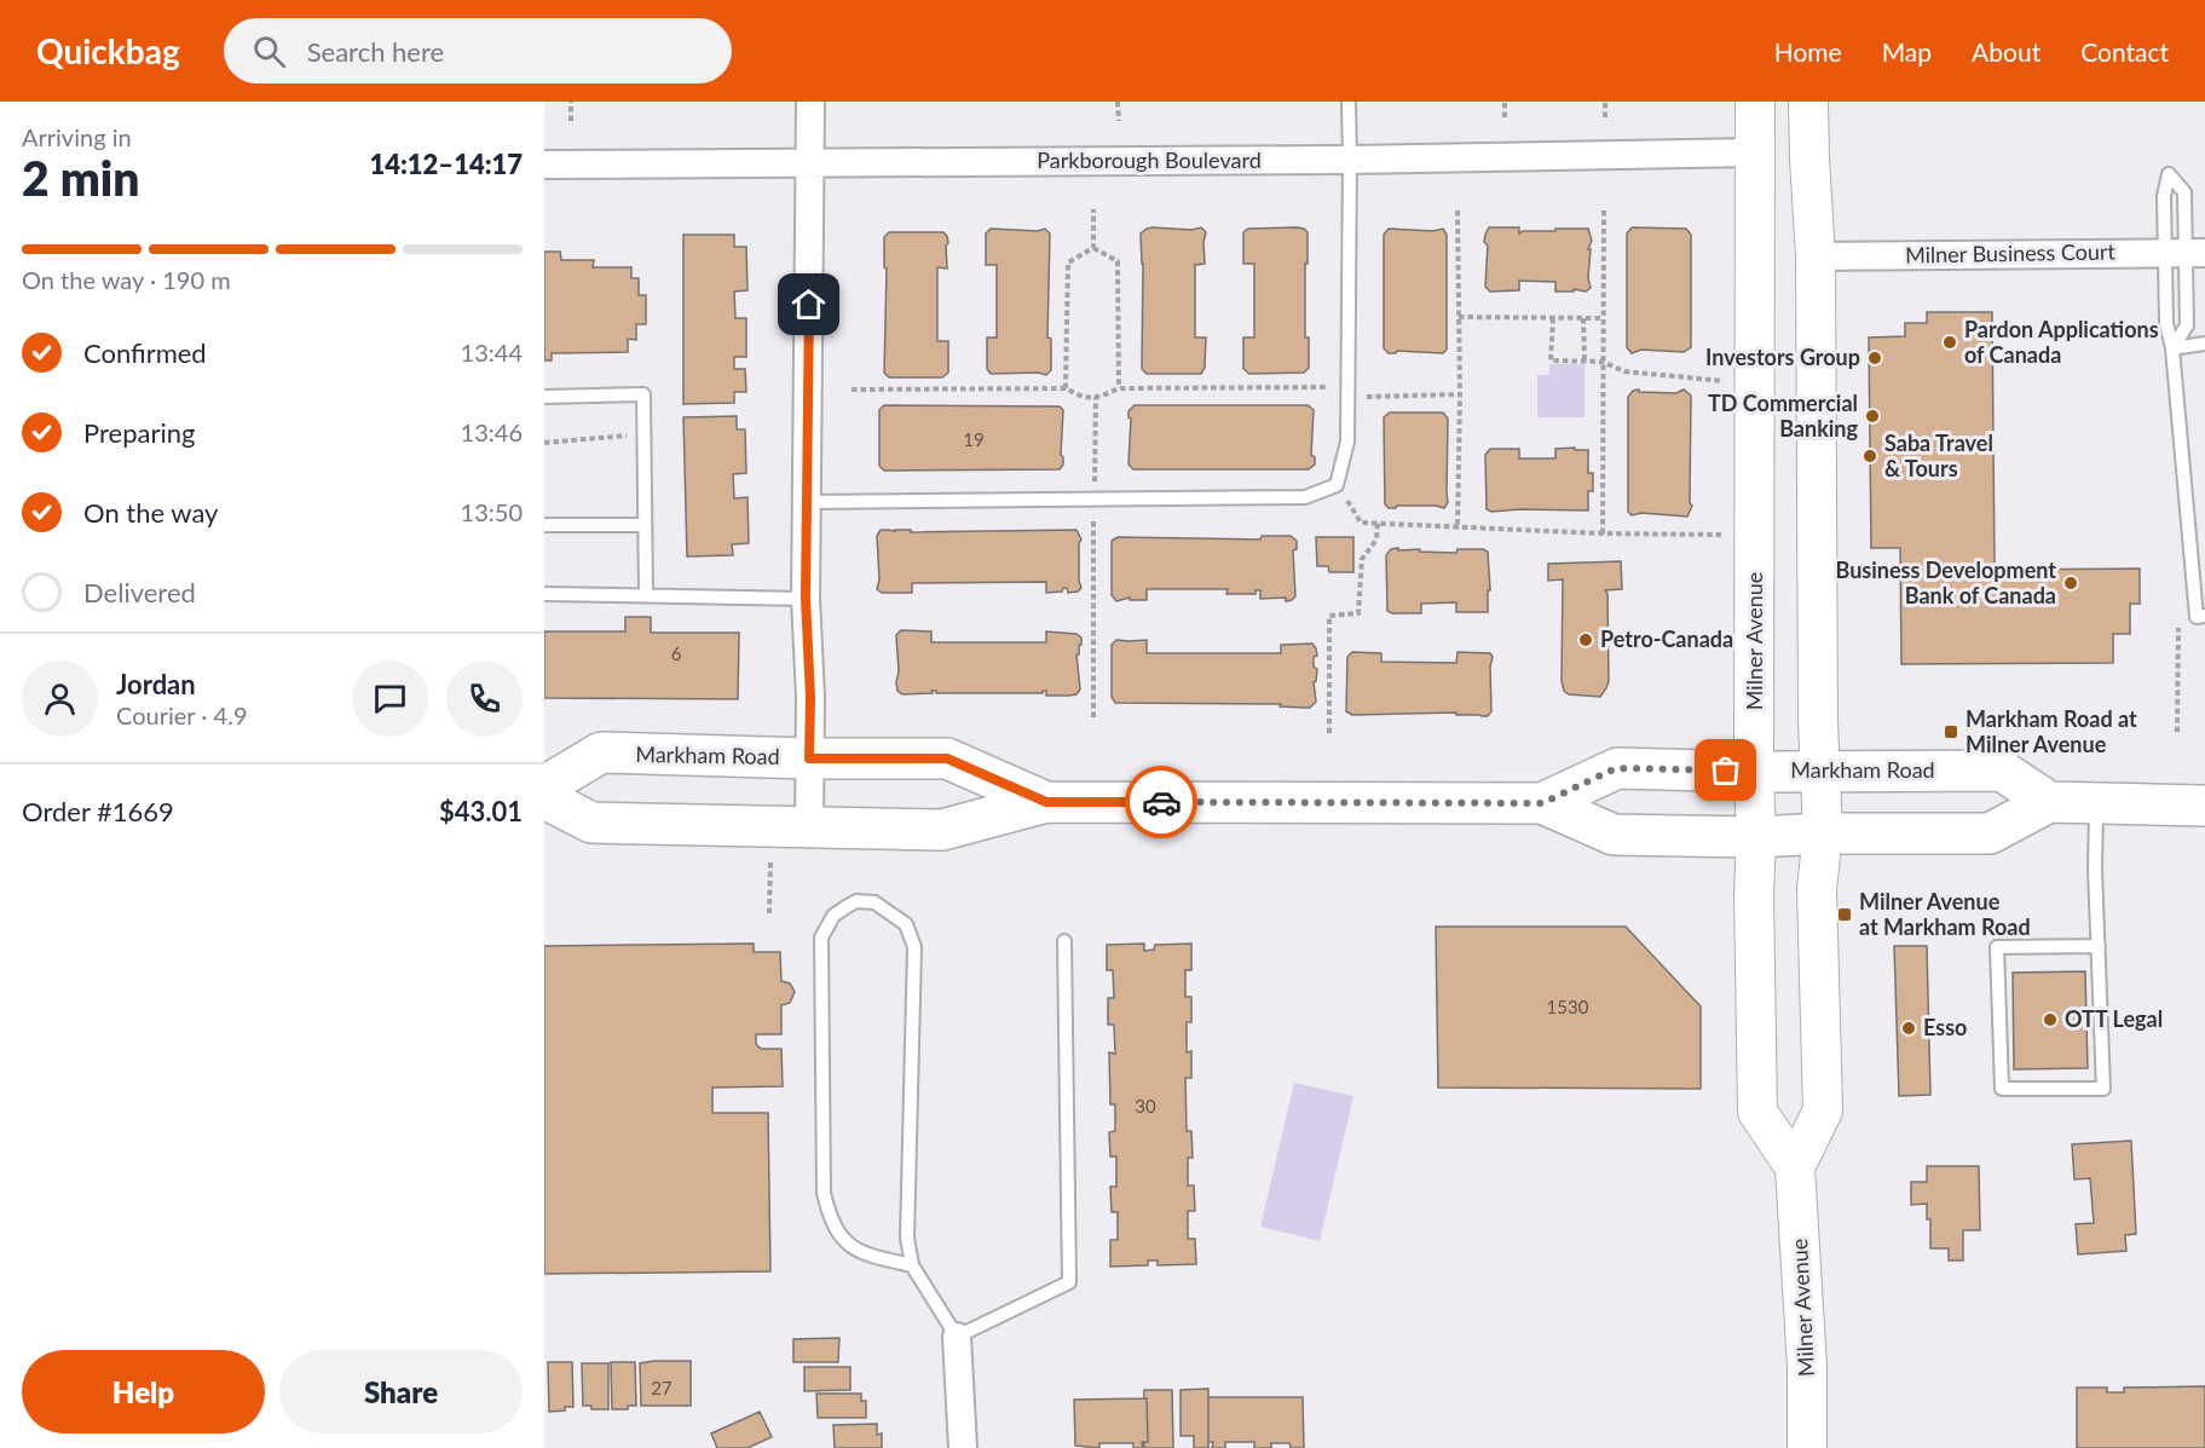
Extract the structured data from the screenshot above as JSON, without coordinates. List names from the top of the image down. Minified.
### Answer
{"streets":{"main road":["Milner Avenue","Markham Road"],"street":["Parkborough Boulevard","Milner Business Court"]},"crossings":[["Parkborough Boulevard","Milner Avenue"],["Milner Business Court","Milner Avenue"],["Milner Avenue","Markham Road"]],"places":{"other":["Pardon Applications of Canada","Investors Group","TD Commercial Banking","Saba Travel & Tours","Business Development Bank of Canada","Petro-Canada","OTT Legal","Esso"],"transit":["Markham Road at Milner Avenue","Milner Avenue at Markham Road"]},"house_numbers":["19","6","1530","30","27"],"page":{"header":"Quickbag","search":"Search here","nav":["Home","Map","About","Contact"],"heading":["2 min","Arriving in","14:12–14:17"],"panel":["Jordan","Courier · 4.9","Order #1669","$43.01"],"bar":"On the way · 190 m","list":[["Confirmed","13:44"],["Preparing","13:46"],["On the way","13:50"],"Delivered"],"buttons":["Help","Share"]}}
